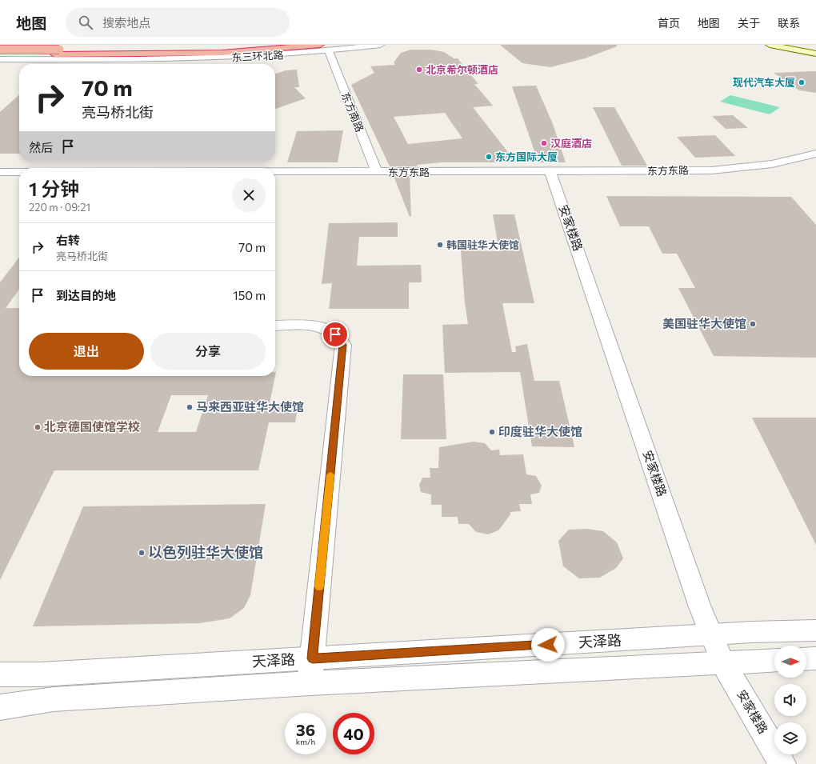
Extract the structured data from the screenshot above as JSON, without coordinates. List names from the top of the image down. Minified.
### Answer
{"streets":{"street":["东三环北路","东方南路","东方东路","安家楼路","天泽路"]},"crossings":[["东三环北路","东方南路"],["东方南路","东方东路"],["东方东路","安家楼路"],["安家楼路","天泽路"]],"places":["北京希尔顿酒店","现代汽车大厦","汉庭酒店","东方国际大厦","韩国驻华大使馆","美国驻华大使馆","马来西亚驻华大使馆","北京德国使馆学校","印度驻华大使馆","以色列驻华大使馆"],"north":"right","page":{"header":"地图","search":"搜索地点","nav":["首页","地图","关于","联系"],"turn":["70 m","亮马桥北街"],"then":"然后","heading":["1 分钟","220 m · 09:21"],"list":[{"name":"右转","note":"亮马桥北街","value":"70 m"},{"name":"到达目的地","value":"150 m"}],"buttons":["退出","分享"],"speed":"36 km/h","limit":"40"}}
